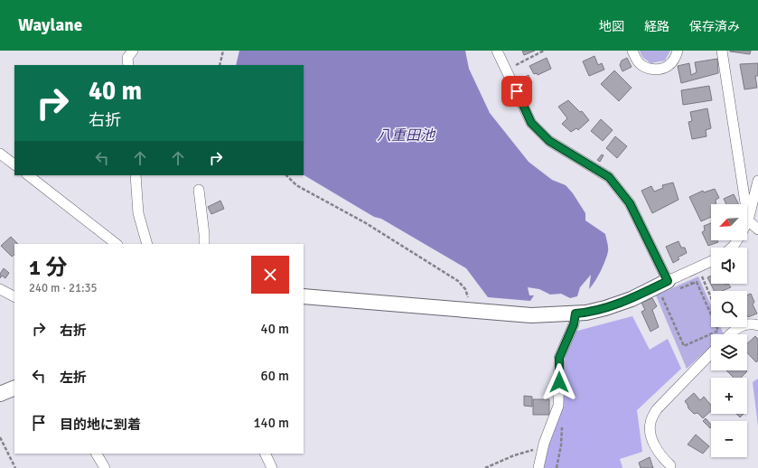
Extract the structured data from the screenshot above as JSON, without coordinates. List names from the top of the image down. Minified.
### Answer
{"water":["八重田池"],"north":"bottom left","page":{"header":"Waylane","nav":["地図","経路","保存済み"],"turn":["40 m","右折"],"map_buttons":["+","−"],"heading":["1 分","240 m · 21:35"],"list":[{"name":"右折","value":"40 m"},{"name":"左折","value":"60 m"},{"name":"目的地に到着","value":"140 m"}]}}
